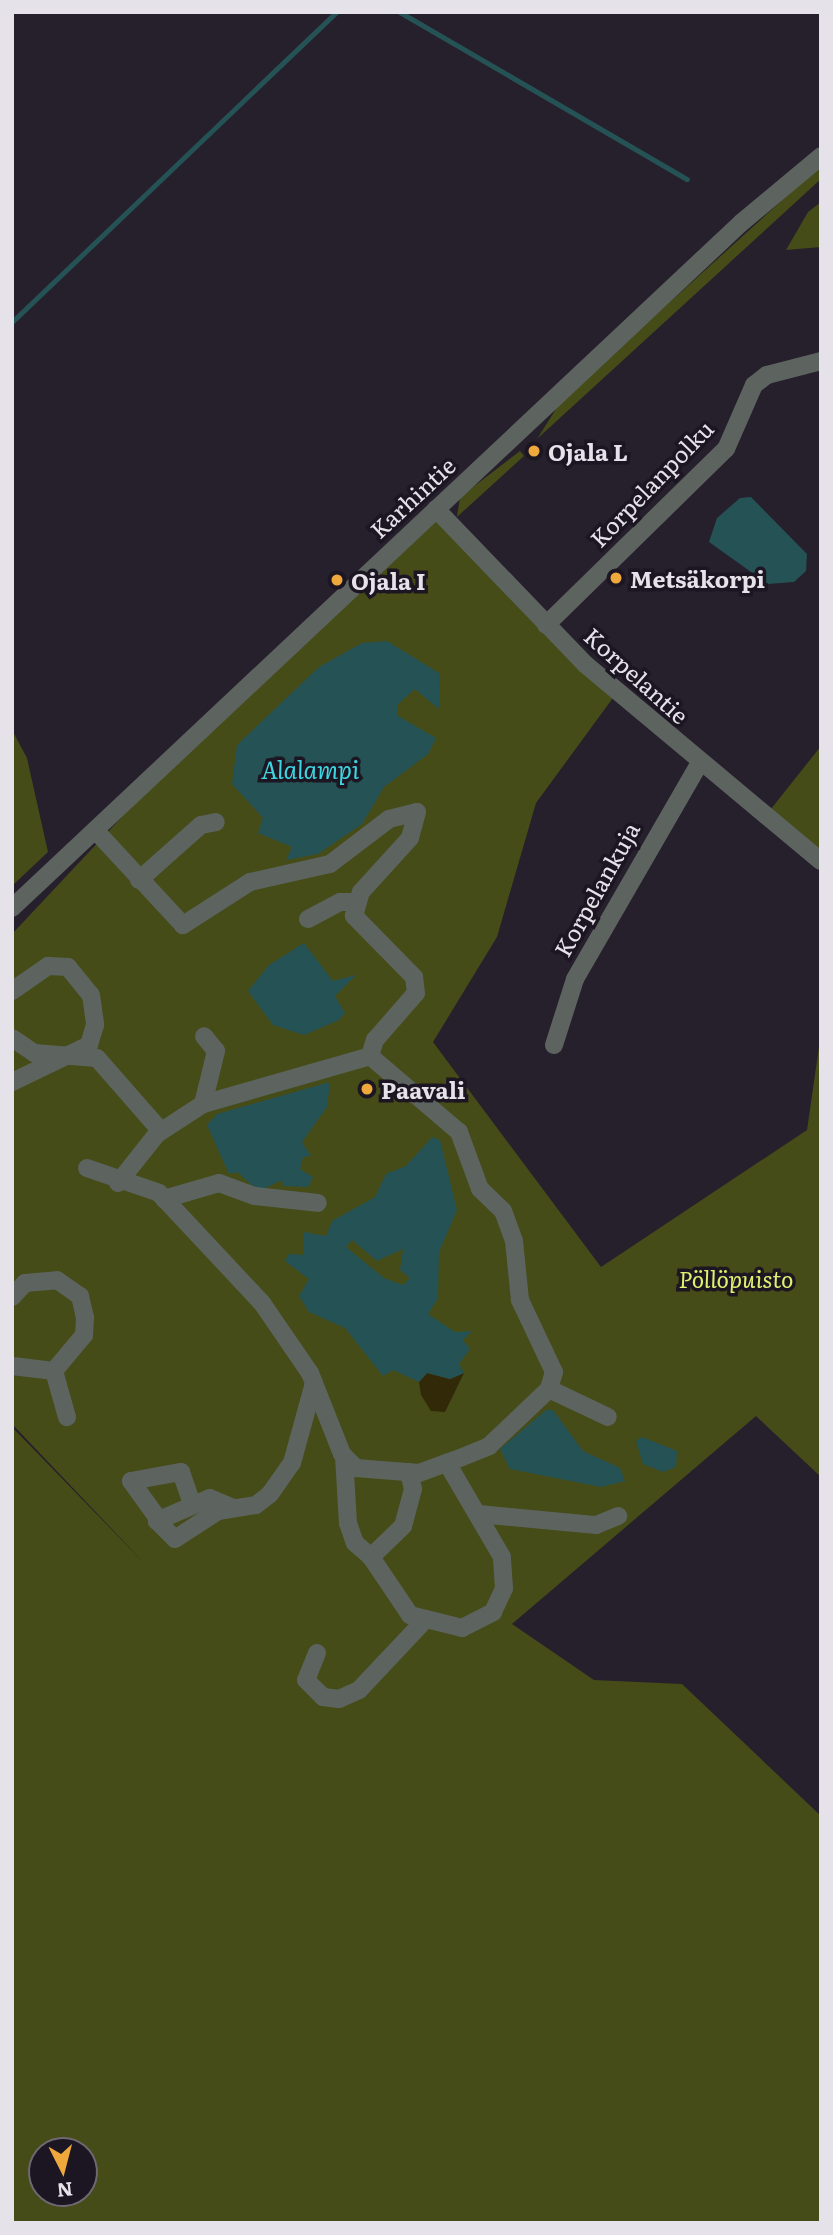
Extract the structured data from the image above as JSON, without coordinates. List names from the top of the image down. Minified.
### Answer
{"streets":{"street":["Korpelanpolku","Karhintie","Korpelantie","Korpelankuja"]},"crossings":[["Korpelanpolku","Korpelantie"],["Karhintie","Korpelantie"],["Korpelantie","Korpelankuja"]],"water":["Alalampi"],"parks":["Pöllöpuisto"],"places":["Ojala L","Metsäkorpi","Ojala I","Paavali"],"north":"bottom"}
